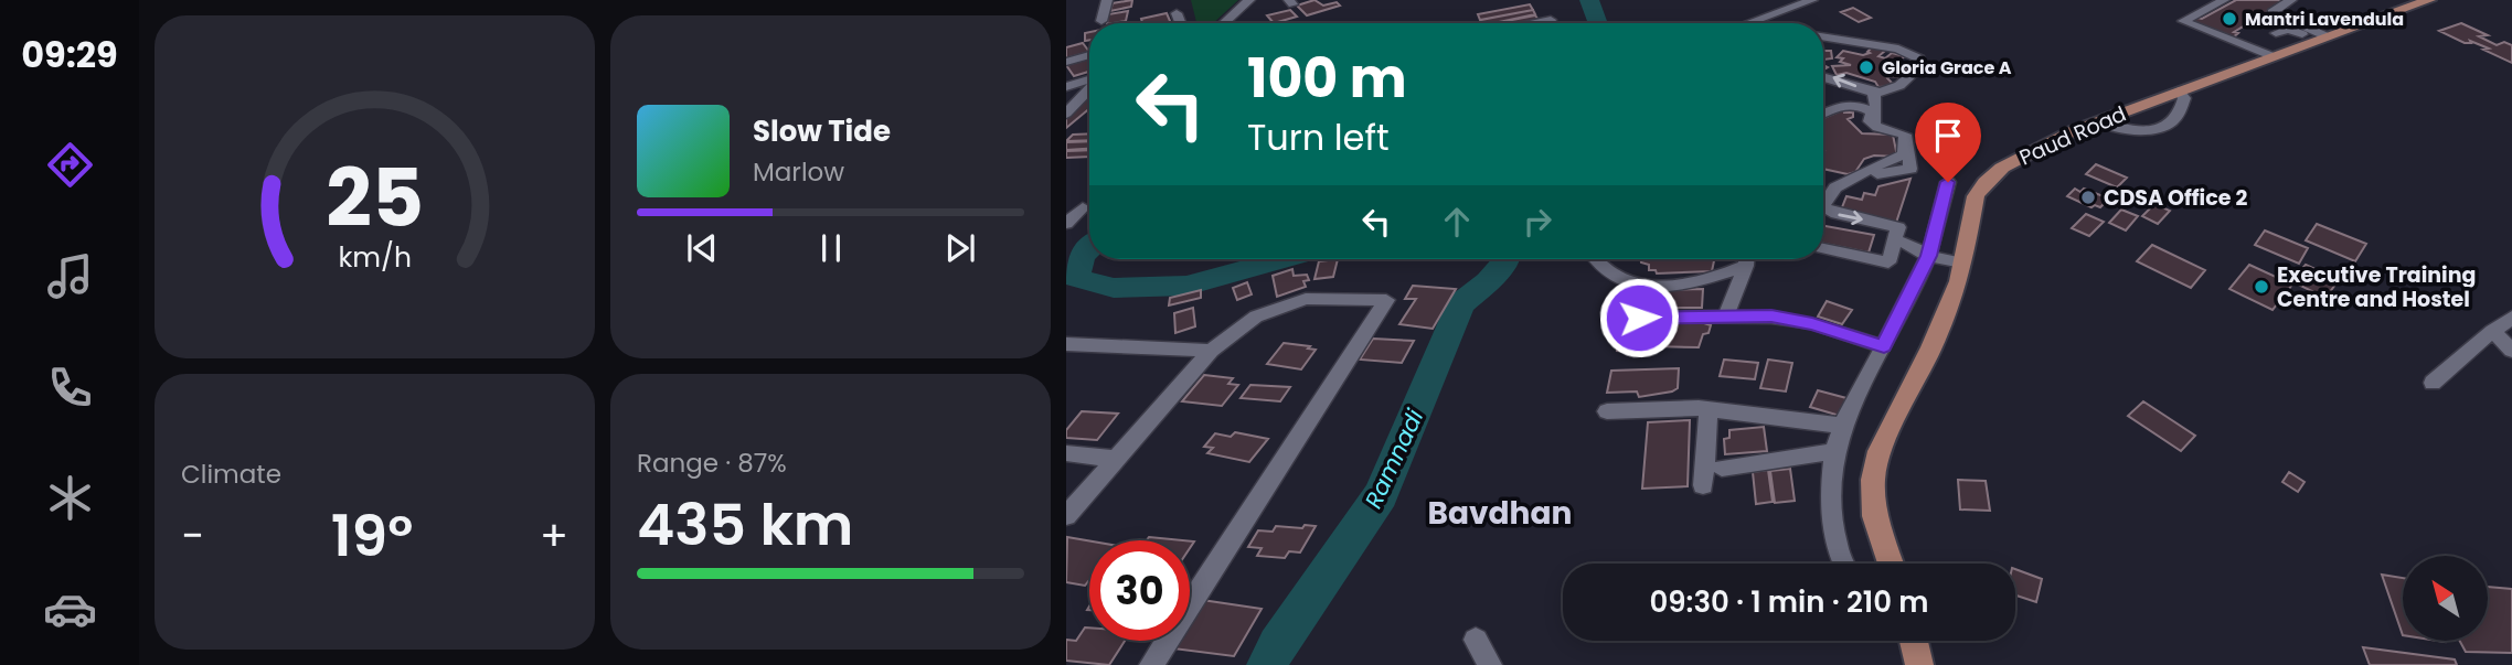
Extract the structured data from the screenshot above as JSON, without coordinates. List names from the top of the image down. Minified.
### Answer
{"streets":{"main road":["Paud Road"]},"districts":["Bavdhan"],"water":["Ramnadi"],"places":["Mantri Lavendula","Gloria Grace A","CDSA Office 2","Executive Training Centre and Hostel"],"north":"top left","page":{"tabs":"09:29","turn":["100 m","Turn left"],"song":["Slow Tide","Marlow"],"tile":["Climate",["Range · 87%","435 km"]],"heat":["−","19°","+"],"limit":"30","trip":"09:30 · 1 min · 210 m","gauge":["25","km/h"]}}
